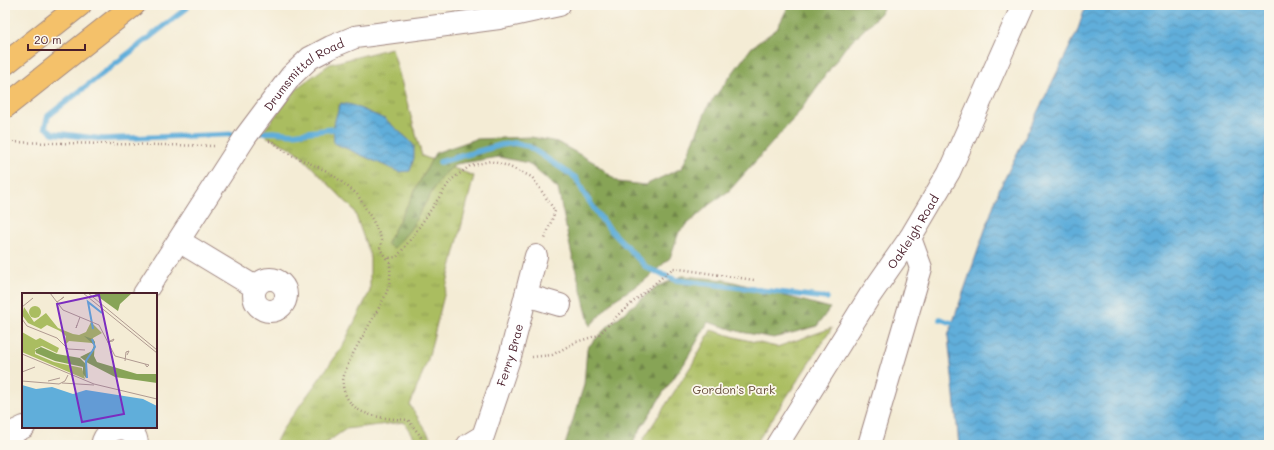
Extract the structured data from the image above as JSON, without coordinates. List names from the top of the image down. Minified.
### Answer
{"streets":{"street":["Drumsmittal Road","Oakleigh Road","Ferry Brae"]},"parks":["Gordon's Park"],"scale_bar":"20 m"}
